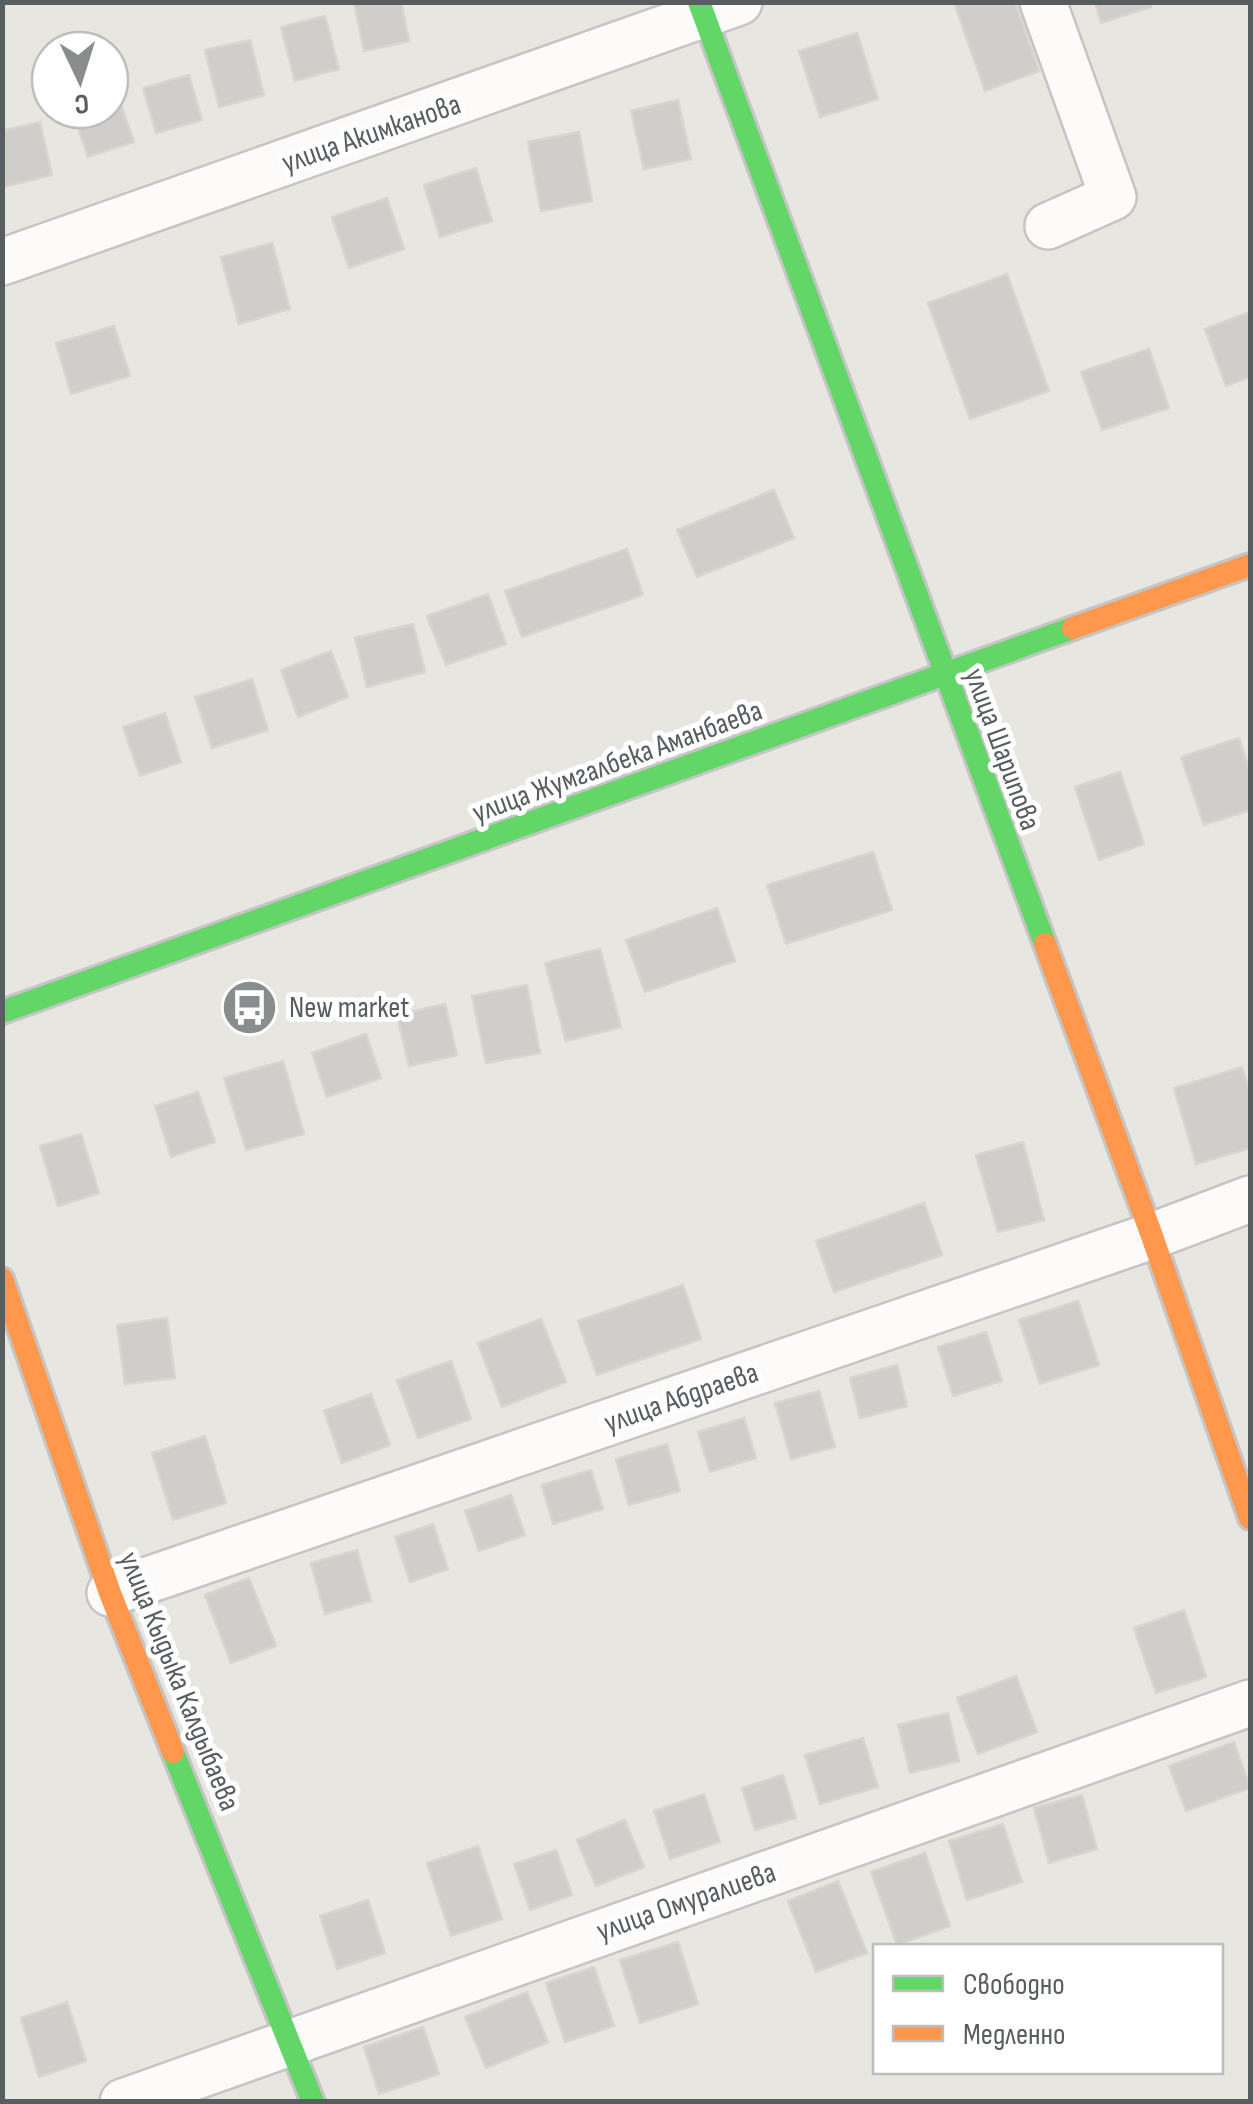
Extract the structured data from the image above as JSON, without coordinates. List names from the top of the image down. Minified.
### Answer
{"streets":{"street":["улица Акимканова","улица Шарипова","улица Жумгалбека Аманбаева","улица Абдраева","улица Кыдыка Калдыбаева","улица Омуралиева"]},"crossings":[["улица Акимканова","улица Шарипова"],["улица Шарипова","улица Жумгалбека Аманбаева"],["улица Шарипова","улица Абдраева"],["улица Абдраева","улица Кыдыка Калдыбаева"],["улица Кыдыка Калдыбаева","улица Омуралиева"]],"places":{"bus stop":["New market"]},"legend":["Свободно","Медленно"],"north":"bottom"}
